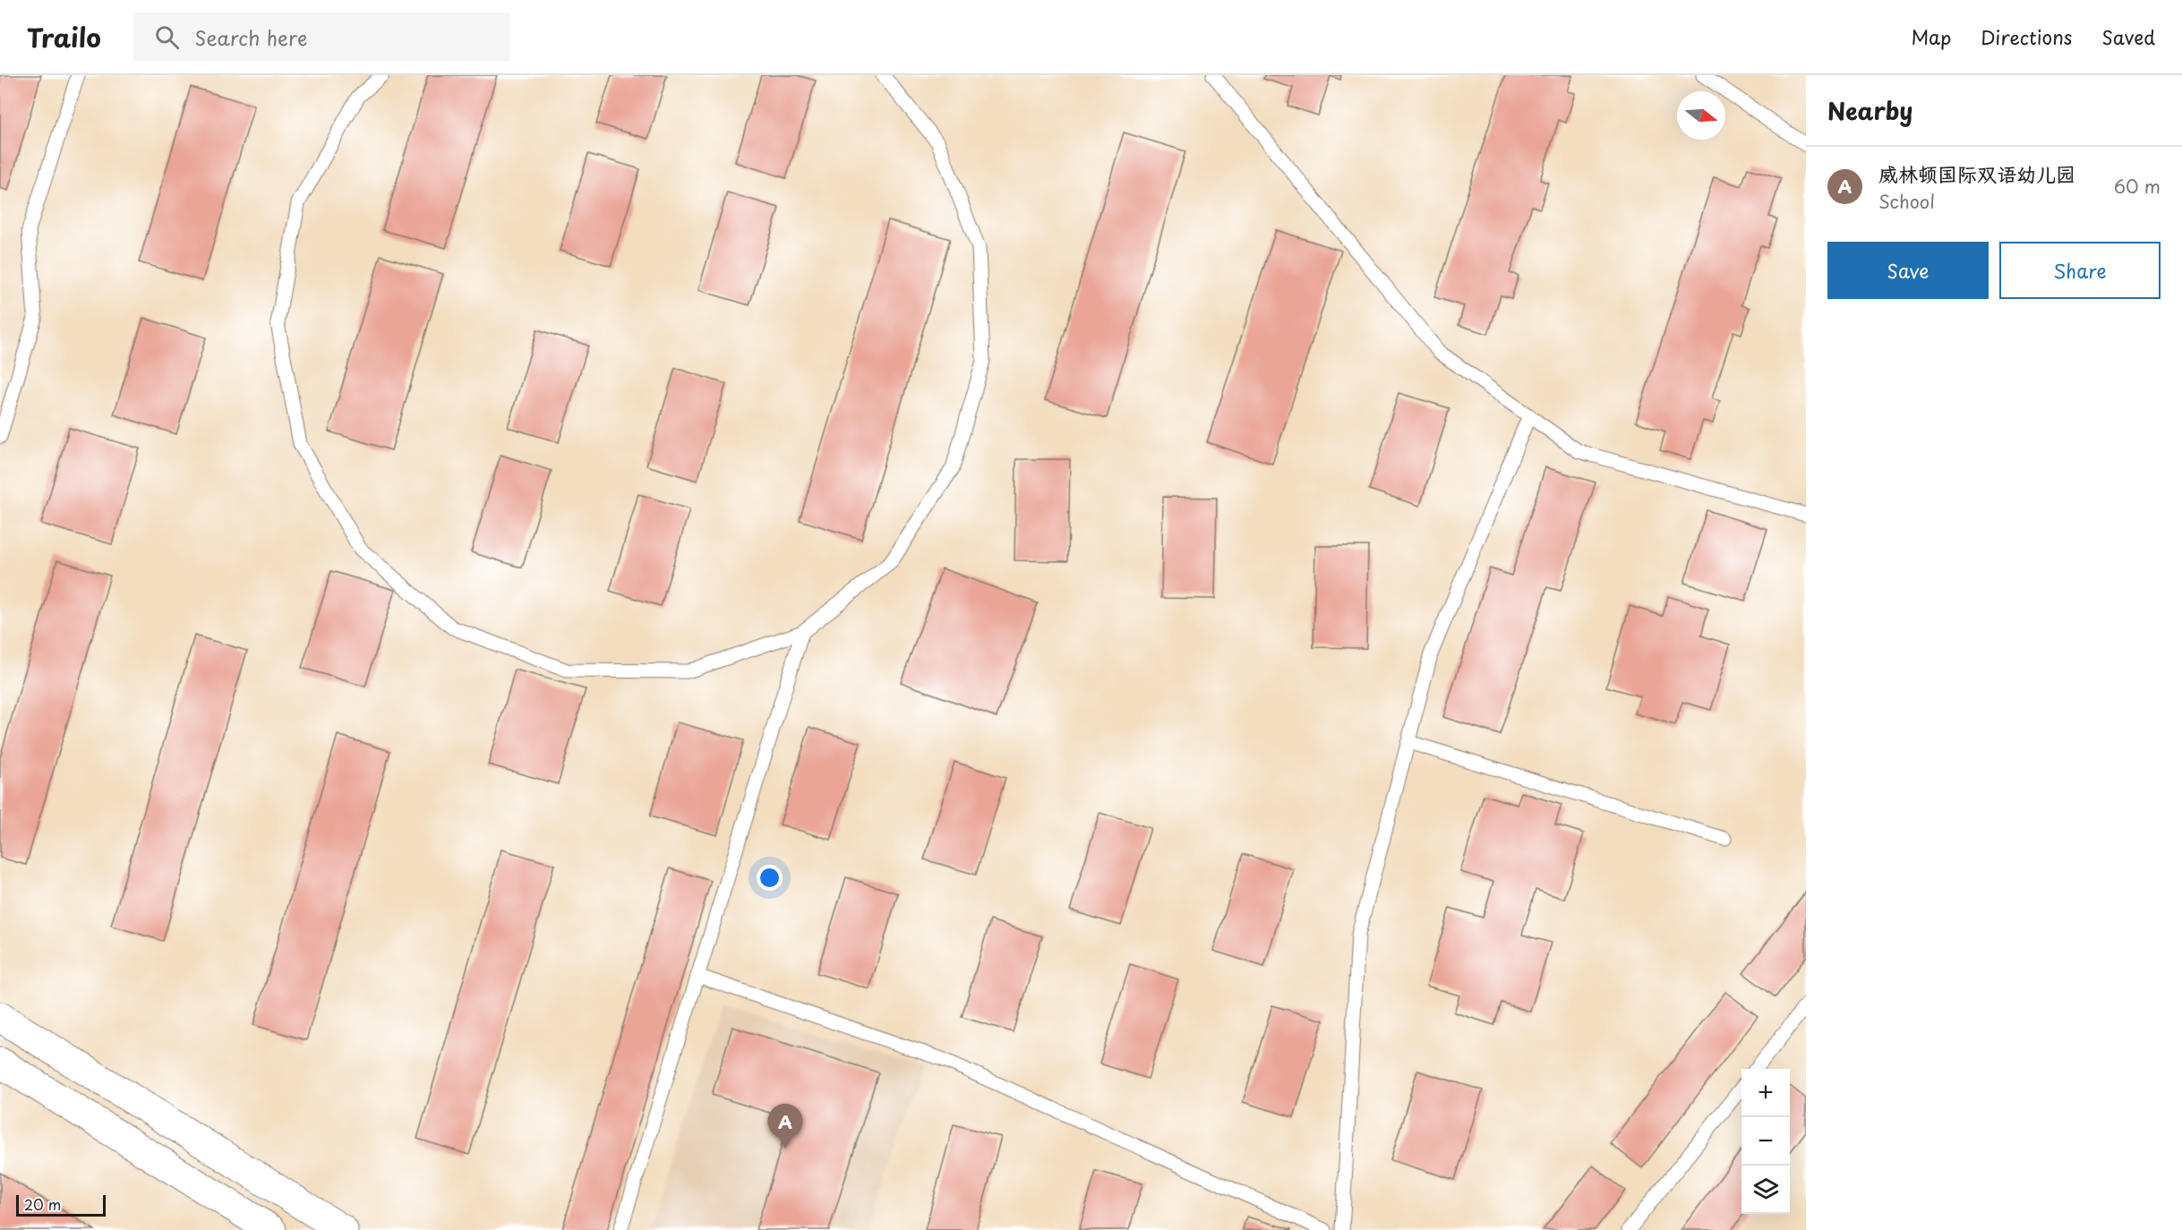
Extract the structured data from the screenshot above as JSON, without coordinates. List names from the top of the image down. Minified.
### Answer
{"scale_bar":"20 m","north":"right","page":{"header":"Trailo","search":"Search here","nav":["Map","Directions","Saved"],"heading":"Nearby","list":[{"mark":"A","name":"威林顿国际双语幼儿园","note":"School","value":"60 m"}],"buttons":["Save","Share"],"map_buttons":["+","−"],"pins":"A","scale":"20 m"}}
